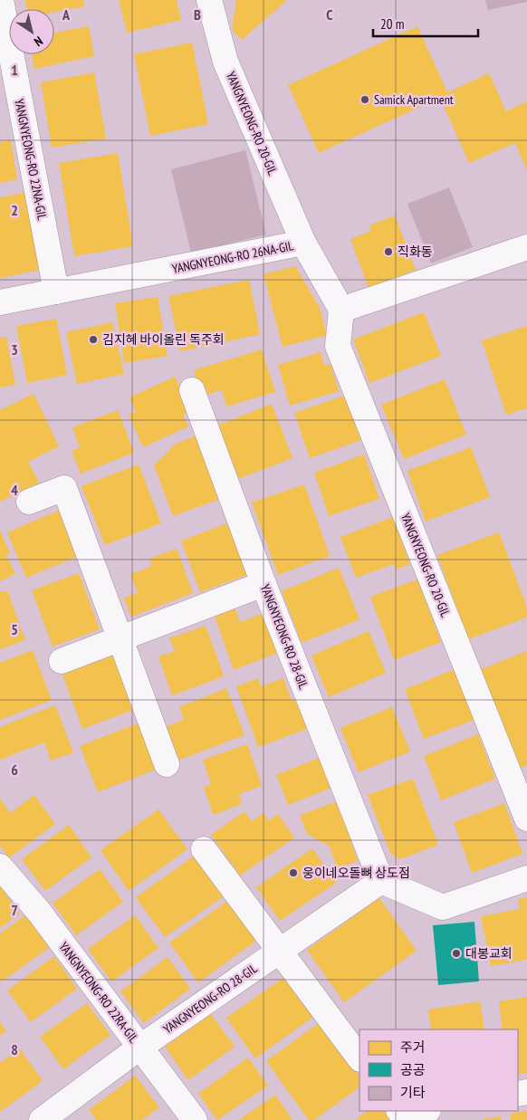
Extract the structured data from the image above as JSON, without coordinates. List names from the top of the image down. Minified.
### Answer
{"streets":{"street":["YANGNYEONG-RO 20-GIL","YANGNYEONG-RO 22NA-GIL","YANGNYEONG-RO 26NA-GIL","YANGNYEONG-RO 28-GIL","YANGNYEONG-RO 22RA-GIL"]},"crossings":[["YANGNYEONG-RO 20-GIL","YANGNYEONG-RO 26NA-GIL"],["YANGNYEONG-RO 22NA-GIL","YANGNYEONG-RO 26NA-GIL"],["YANGNYEONG-RO 28-GIL","YANGNYEONG-RO 22RA-GIL"]],"places":["Samick Apartment","직화동","김지혜 바이올린 독주회","웅이네오돌뼈 상도점","대봉교회"],"legend":["주거","공공","기타"],"scale_bar":"20 m","north":"bottom right","grid":{"columns":["A","B","C"],"rows":["1","2","3","4","5","6","7","8"]}}
